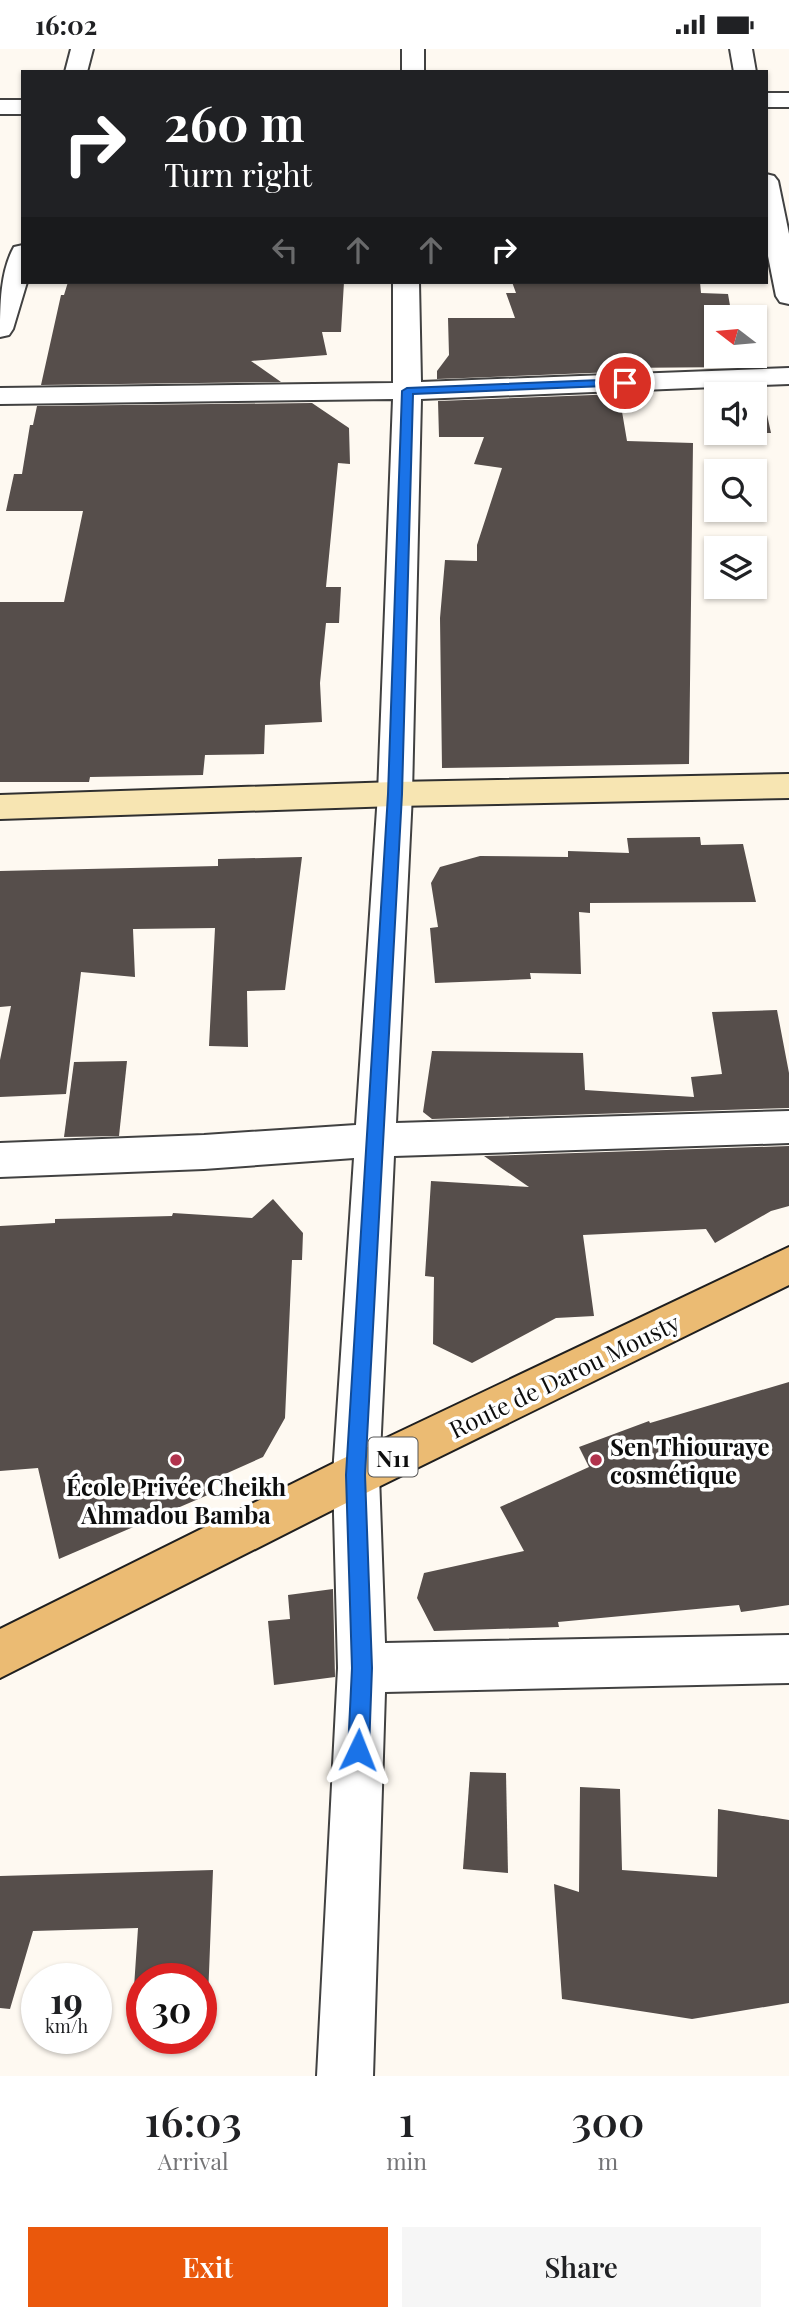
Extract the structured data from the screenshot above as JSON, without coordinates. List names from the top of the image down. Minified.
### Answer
{"streets":{"main road":["Route de Darou Mousty","N11"]},"places":["École Privée Cheikh Ahmadou Bamba","Sen Thiouraye cosmétique"],"north":"left","page":{"status":"16:02","turn":["260 m","Turn right"],"speed":"19 km/h","limit":"30","eta":["16:03","Arrival","1","min","300","m"],"buttons":["Exit","Share"]}}
